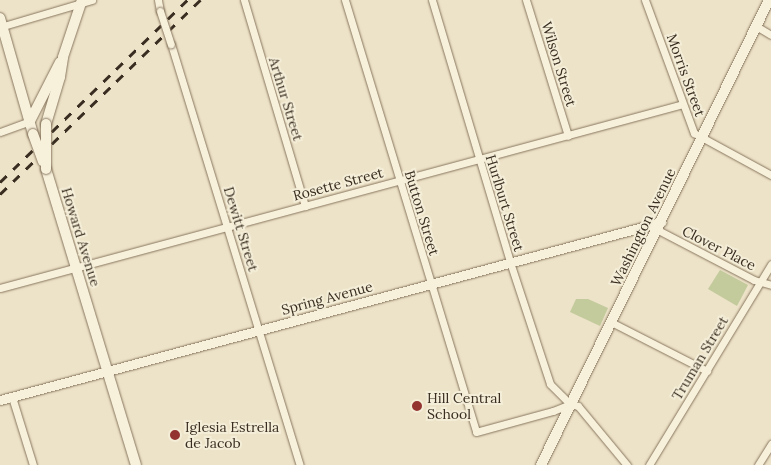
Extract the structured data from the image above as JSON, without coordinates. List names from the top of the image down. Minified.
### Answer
{"streets":{"main road":["Washington Avenue","Howard Avenue"],"street":["Wilson Street","Morris Street","Arthur Street","Rosette Street","Hurlburt Street","Button Street","Dewitt Street","Clover Place","Spring Avenue","Truman Street"]},"crossings":[["Wilson Street","Rosette Street"],["Morris Street","Rosette Street"],["Morris Street","Washington Avenue"],["Arthur Street","Rosette Street"],["Rosette Street","Hurlburt Street"],["Rosette Street","Button Street"],["Rosette Street","Dewitt Street"],["Rosette Street","Howard Avenue"],["Hurlburt Street","Button Street"],["Hurlburt Street","Washington Avenue"],["Hurlburt Street","Spring Avenue"],["Button Street","Washington Avenue"],["Button Street","Spring Avenue"],["Washington Avenue","Clover Place"],["Washington Avenue","Spring Avenue"],["Dewitt Street","Spring Avenue"],["Howard Avenue","Spring Avenue"],["Clover Place","Spring Avenue"],["Clover Place","Truman Street"]],"places":["Hill Central School","Iglesia Estrella de Jacob"]}
